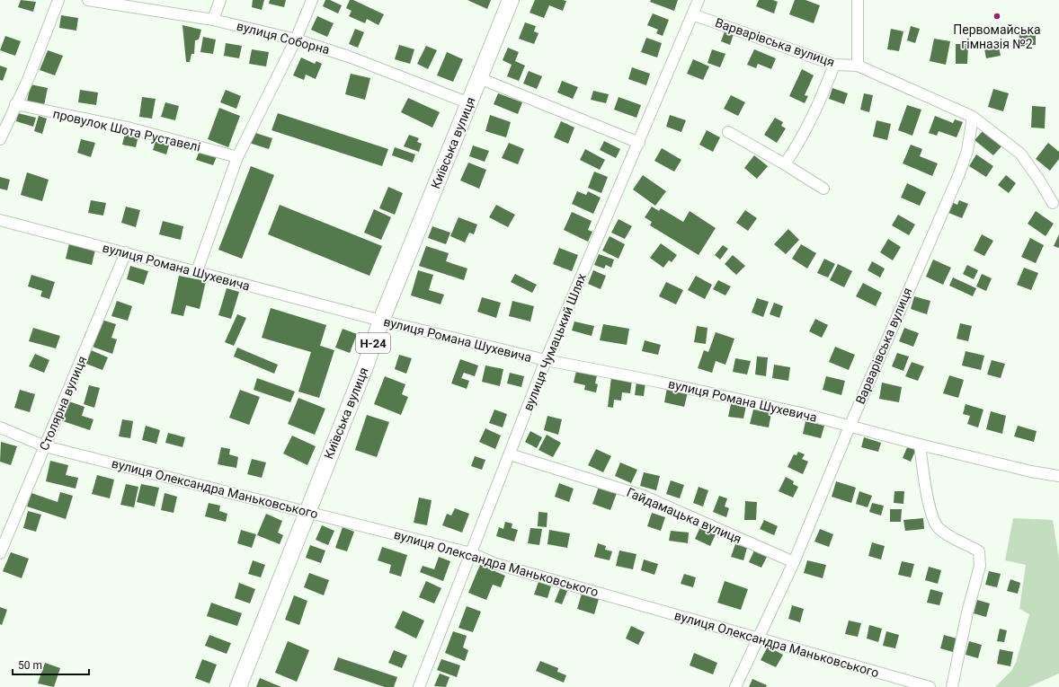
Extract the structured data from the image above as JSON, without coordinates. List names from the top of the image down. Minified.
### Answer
{"streets":{"main road":["Київська вулиця","Н-24"],"street":["вулиця Соборна","Варварівська вулиця","провулок Шота Руставелі","вулиця Романа Шухевича","вулиця Чумацький Шлях","Столярна вулиця","вулиця Олександра Маньковського","Гайдамацька вулиця"]},"crossings":[["вулиця Соборна","Київська вулиця"],["Варварівська вулиця","вулиця Романа Шухевича"],["Варварівська вулиця","вулиця Чумацький Шлях"],["Варварівська вулиця","вулиця Олександра Маньковського"],["Варварівська вулиця","Гайдамацька вулиця"],["Київська вулиця","вулиця Романа Шухевича"],["Київська вулиця","вулиця Олександра Маньковського"],["вулиця Романа Шухевича","вулиця Чумацький Шлях"],["вулиця Романа Шухевича","Столярна вулиця"],["вулиця Чумацький Шлях","вулиця Олександра Маньковського"],["вулиця Чумацький Шлях","Гайдамацька вулиця"],["Столярна вулиця","вулиця Олександра Маньковського"]],"places":["Первомайська гімназія №2"],"scale_bar":"50 m"}
